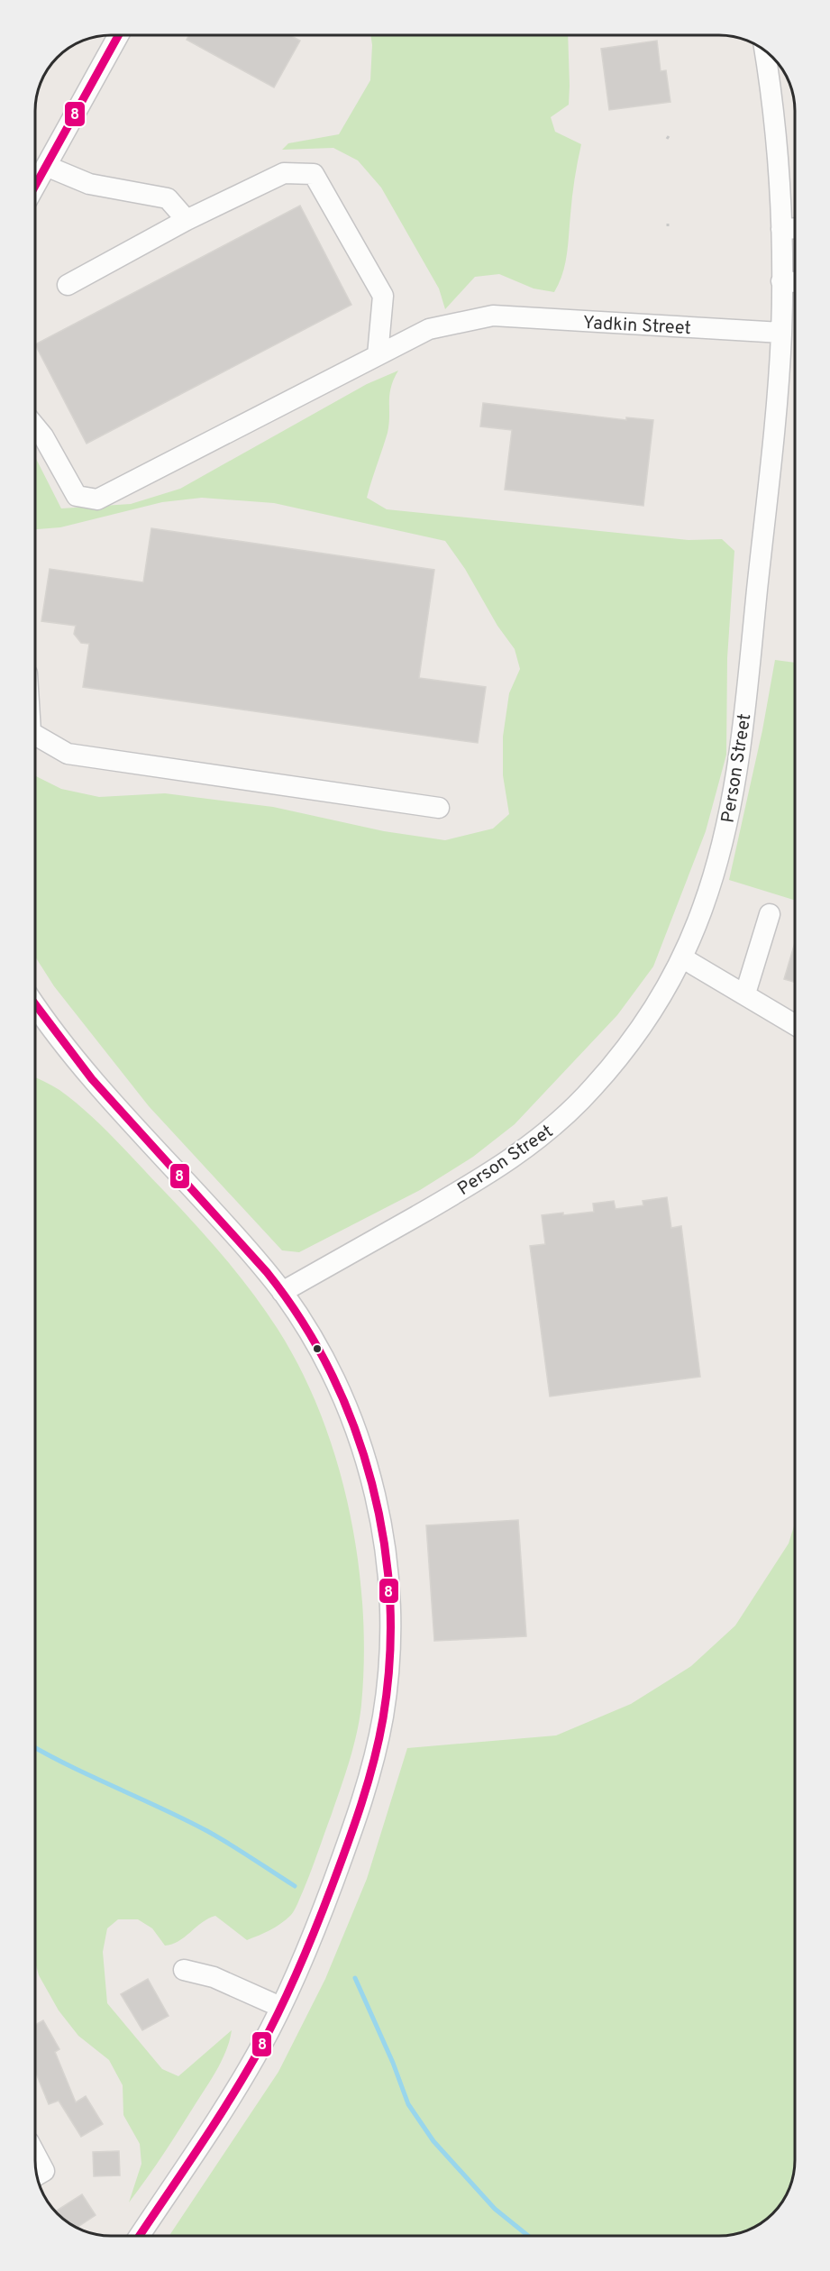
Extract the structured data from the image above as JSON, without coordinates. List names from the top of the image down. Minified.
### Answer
{"streets":{"street":["Yadkin Street","Person Street"]},"crossings":[["Yadkin Street","Person Street"]],"lines":["transit line 8"]}
